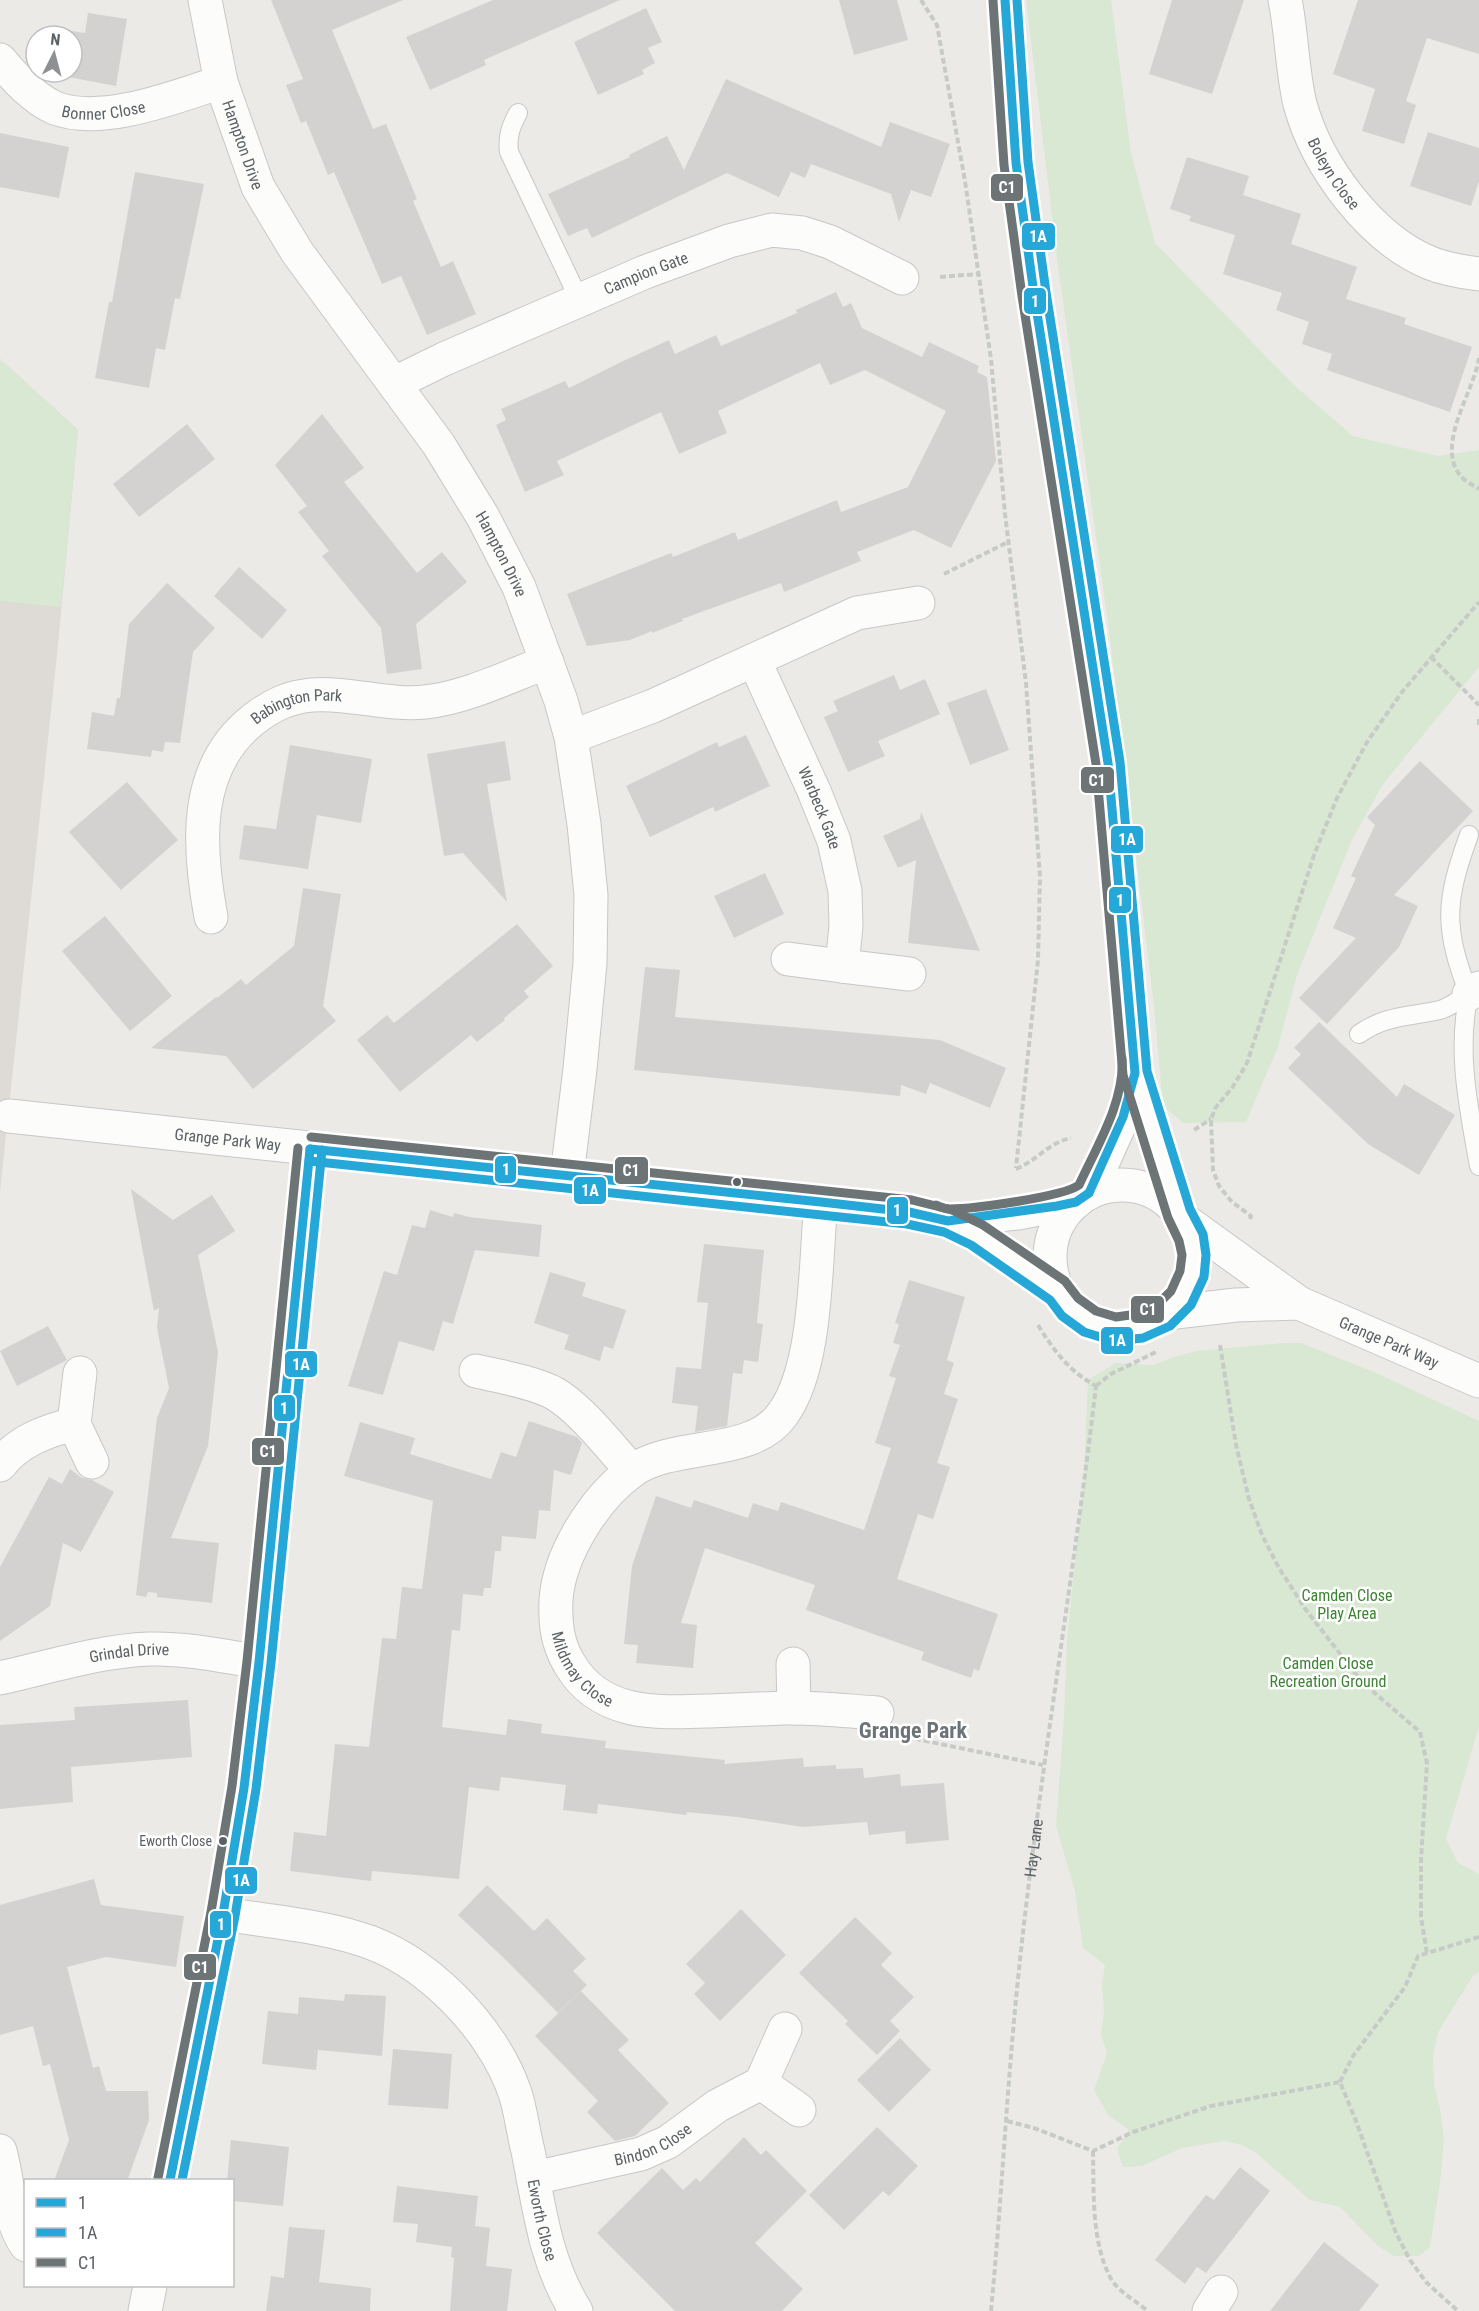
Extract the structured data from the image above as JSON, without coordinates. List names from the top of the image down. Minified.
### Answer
{"streets":{"street":["Bonner Close","Hampton Drive","Boleyn Close","Campion Gate","Babington Park","Warbeck Gate","Grange Park Way","Grindal Drive","Mildmay Close","Bindon Close","Eworth Close"],"path":["Hay Lane"]},"crossings":[["Bonner Close","Hampton Drive"],["Hampton Drive","Campion Gate"],["Hampton Drive","Babington Park"],["Hampton Drive","Grange Park Way"],["Grange Park Way","Mildmay Close"],["Bindon Close","Eworth Close"]],"districts":["Grange Park"],"parks":["Camden Close Play Area","Camden Close Recreation Ground"],"places":["Eworth Close"],"lines":["transit line 1","transit line 1A","transit line C1"],"legend":["1","1A","C1"],"north":"top"}
